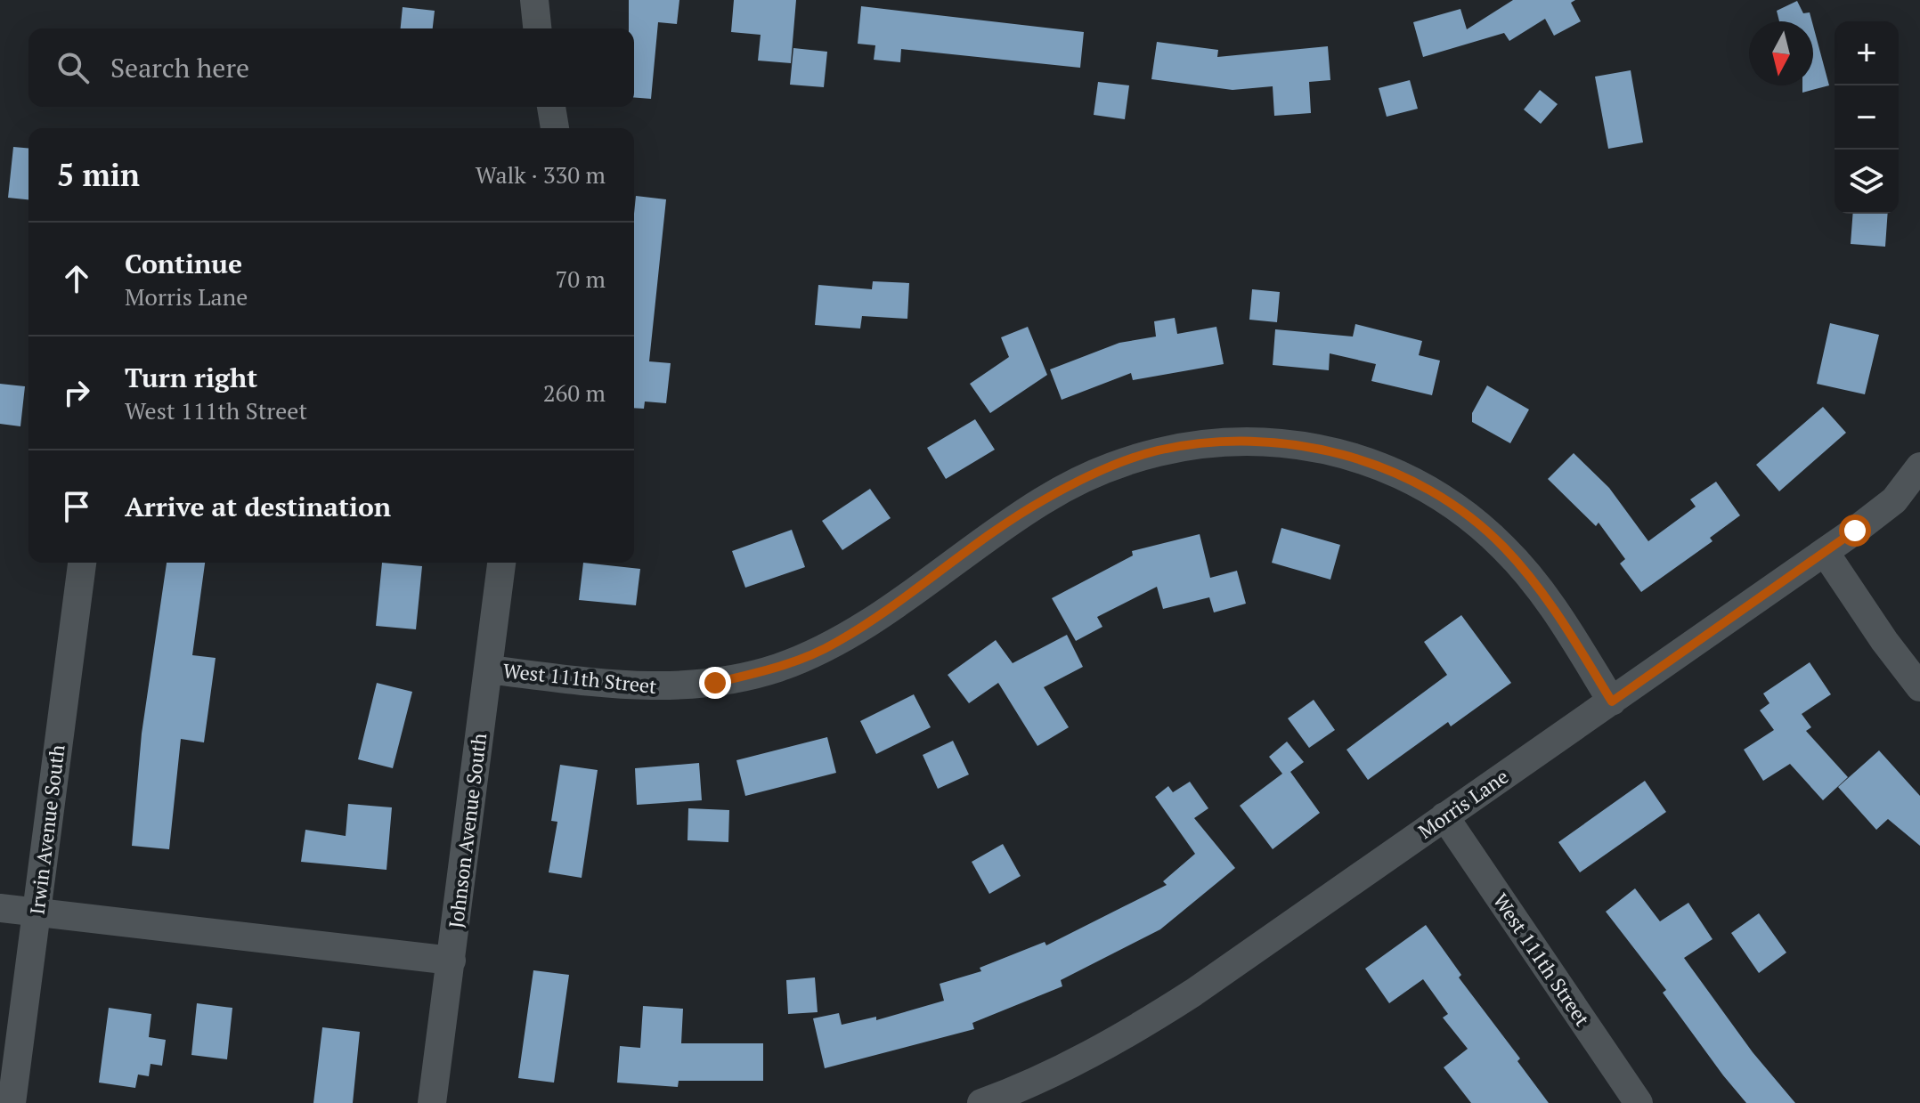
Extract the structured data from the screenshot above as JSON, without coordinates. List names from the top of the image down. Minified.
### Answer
{"streets":{"street":["West 111th Street","Morris Lane","Irwin Avenue South","Johnson Avenue South"]},"crossings":[["West 111th Street","Morris Lane"],["West 111th Street","Johnson Avenue South"]],"north":"bottom","page":{"map_buttons":["+","−"],"search":"Search here","heading":["5 min","Walk · 330 m"],"list":[["Continue","Morris Lane","70 m"],["Turn right","West 111th Street","260 m"],"Arrive at destination"]}}
